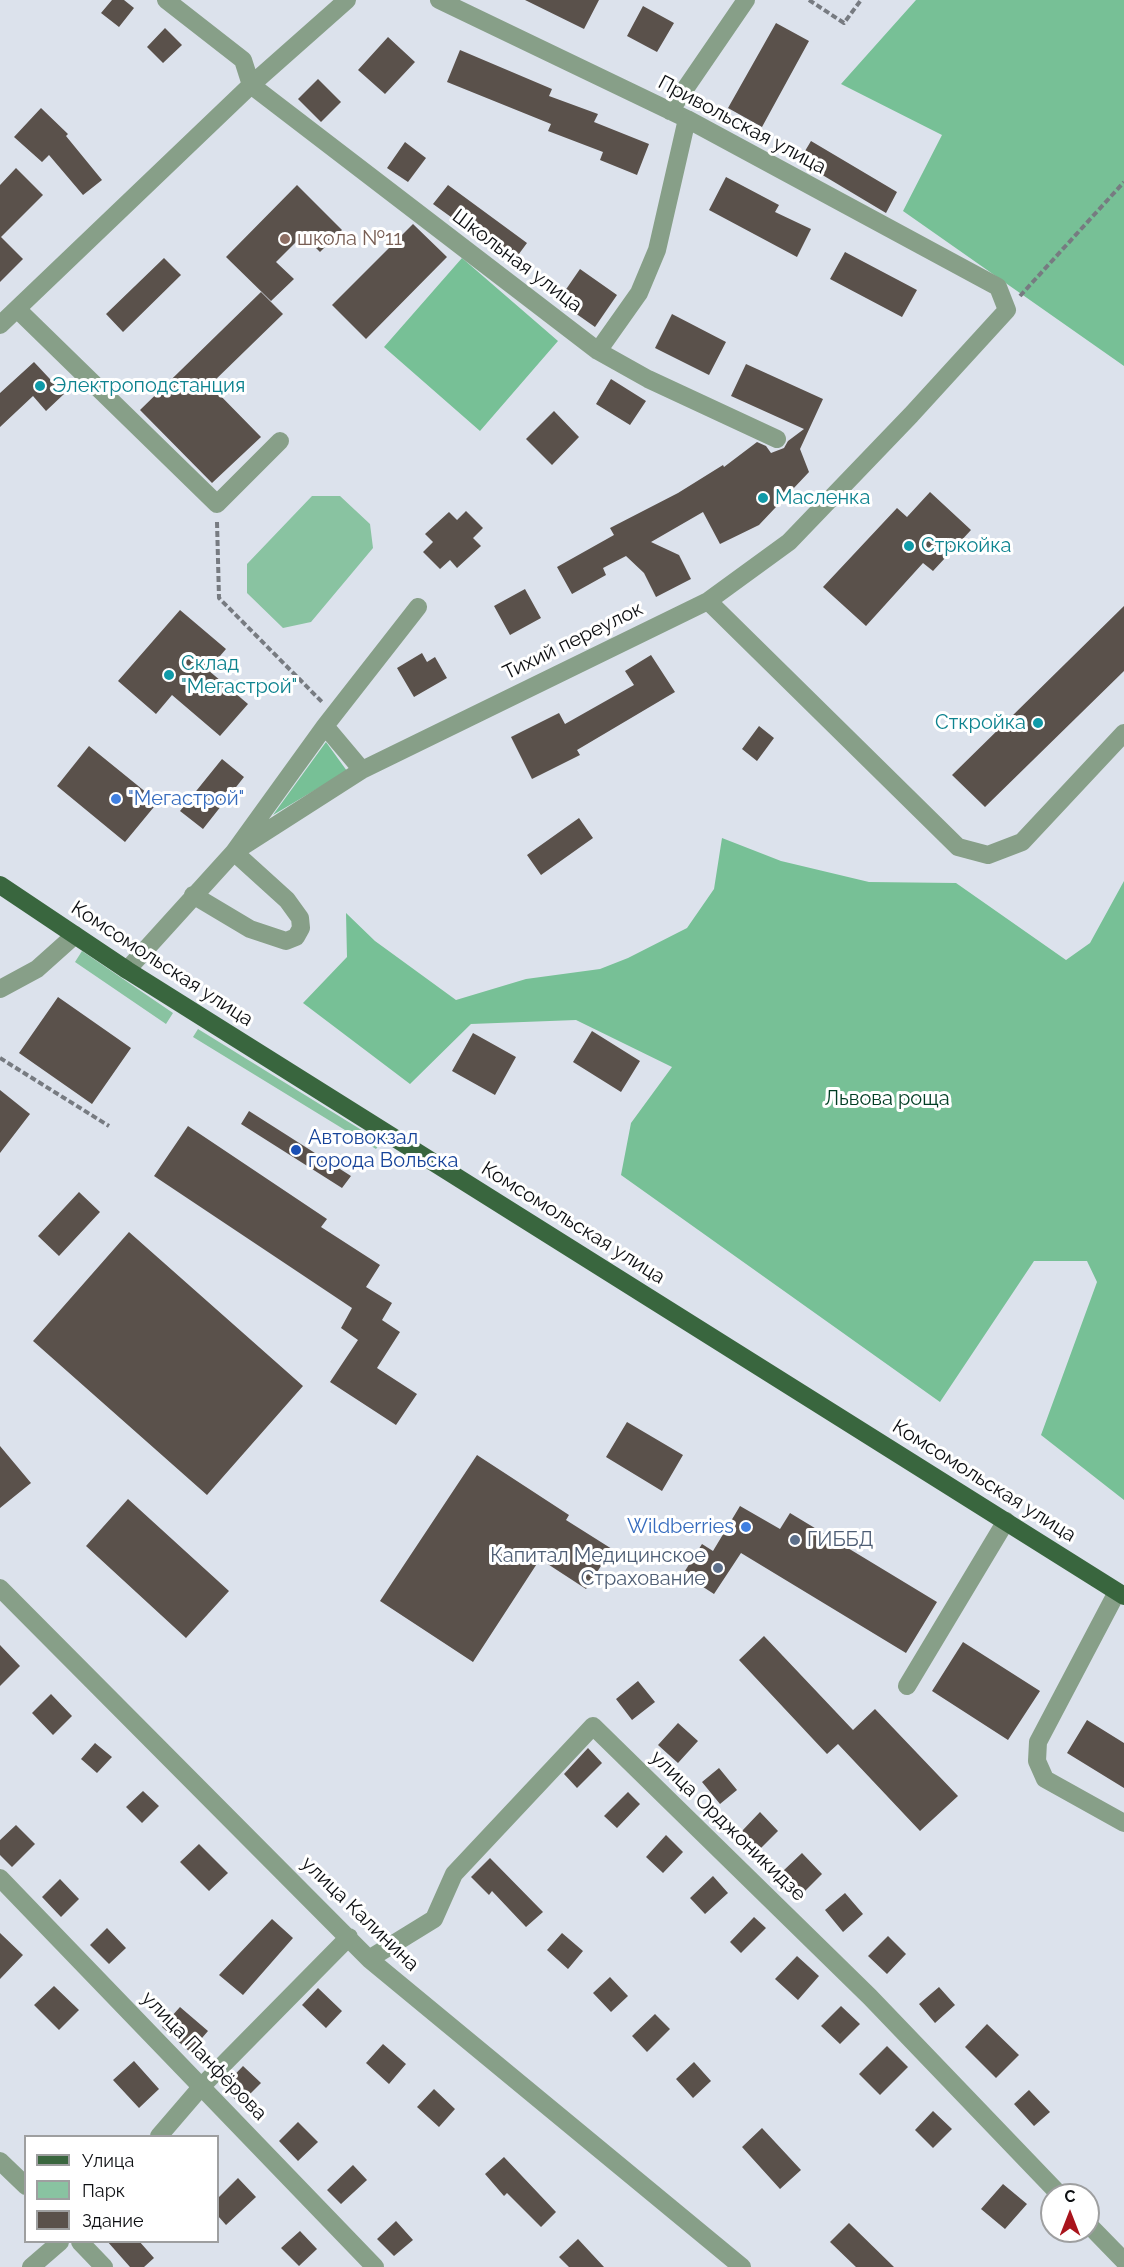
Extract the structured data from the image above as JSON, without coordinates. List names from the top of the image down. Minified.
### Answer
{"streets":{"main road":["Комсомольская улица"],"street":["Привольская улица","Школьная улица","Тихий переулок","улица Орджоникидзе","улица Калинина","улица Панфёрова"]},"crossings":[["Привольская улица","Тихий переулок"],["Тихий переулок","Комсомольская улица"],["улица Орджоникидзе","улица Калинина"]],"parks":["Львова роща"],"places":["школа №11","Электроподстанция","Масленка","Стркойка","Склад \"Мегастрой\"","Сткройка","\"Мегастрой\"","Автовокзал города Вольска","Wildberries","ГИББД","Капитал Медицинское Страхование"],"legend":["Улица","Парк","Здание"],"north":"top"}
